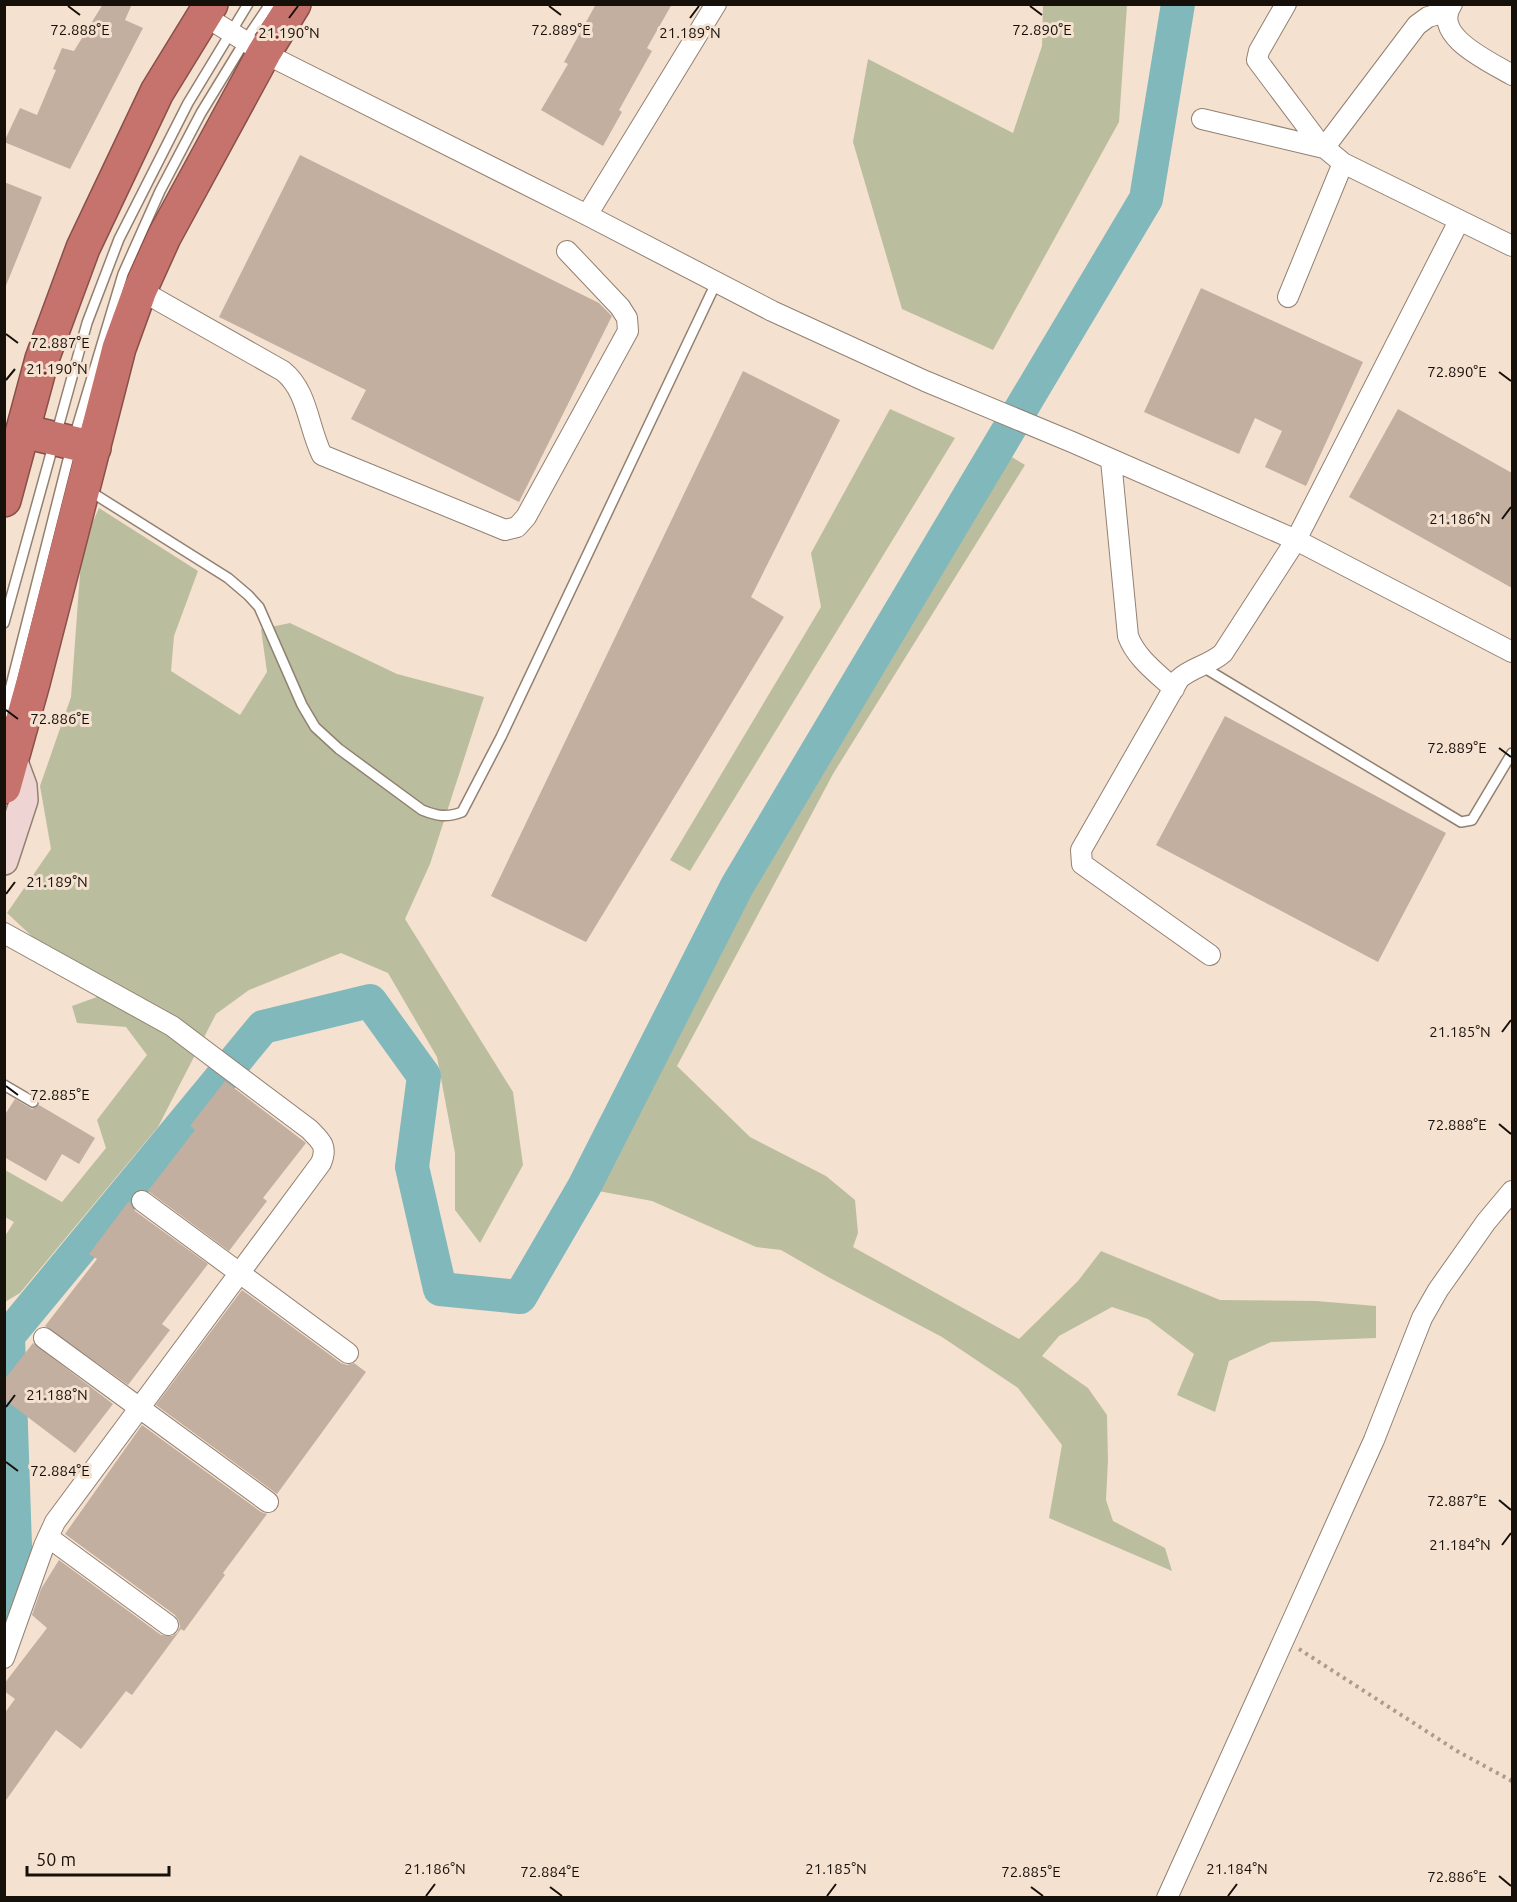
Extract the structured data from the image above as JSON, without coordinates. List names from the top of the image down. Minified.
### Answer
{"scale_bar":"50 m","coordinates":["72.888°E","72.889°E","72.890°E","21.190°N","21.189°N","72.887°E","21.186°N","72.886°E","21.185°N","72.885°E","21.188°N","72.884°E","21.184°N"]}
